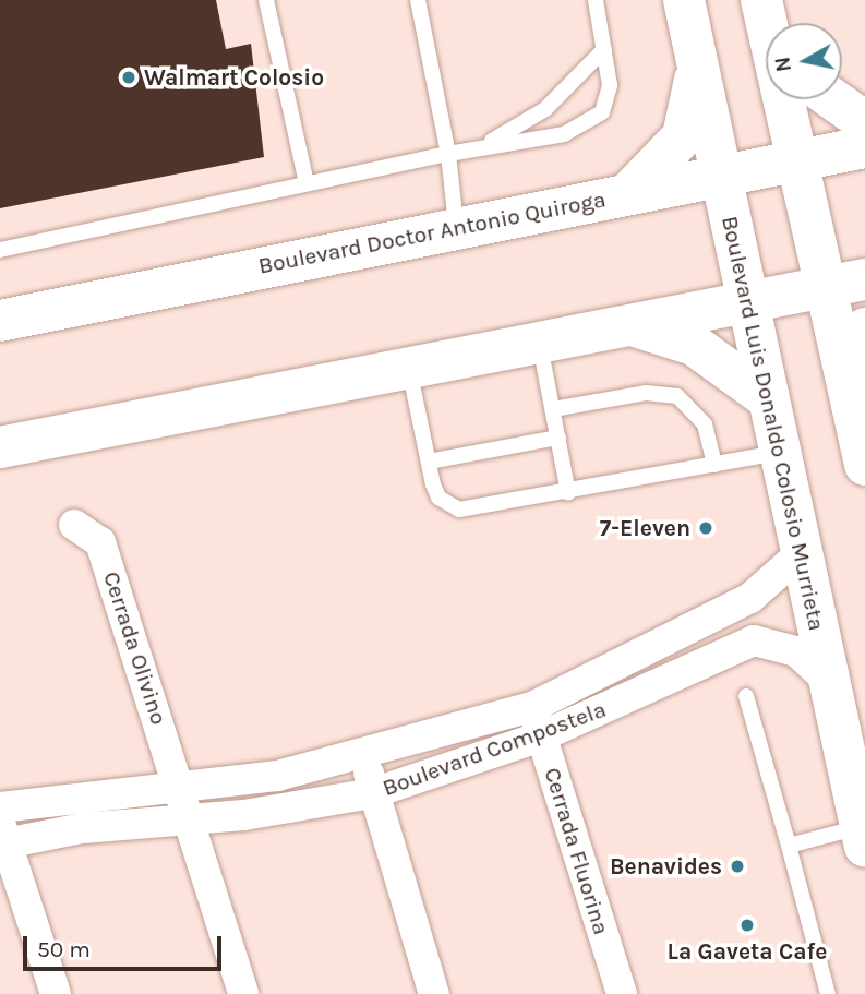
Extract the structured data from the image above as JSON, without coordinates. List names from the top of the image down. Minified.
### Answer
{"streets":{"main road":["Boulevard Doctor Antonio Quiroga","Boulevard Luis Donaldo Colosio Murrieta"],"street":["Cerrada Olivino","Boulevard Compostela","Cerrada Fluorina"]},"crossings":[["Boulevard Doctor Antonio Quiroga","Boulevard Luis Donaldo Colosio Murrieta"],["Boulevard Luis Donaldo Colosio Murrieta","Boulevard Compostela"],["Cerrada Olivino","Boulevard Compostela"],["Boulevard Compostela","Cerrada Fluorina"]],"places":["Walmart Colosio","7-Eleven","Benavides","La Gaveta Cafe"],"scale_bar":"50 m","north":"left"}
